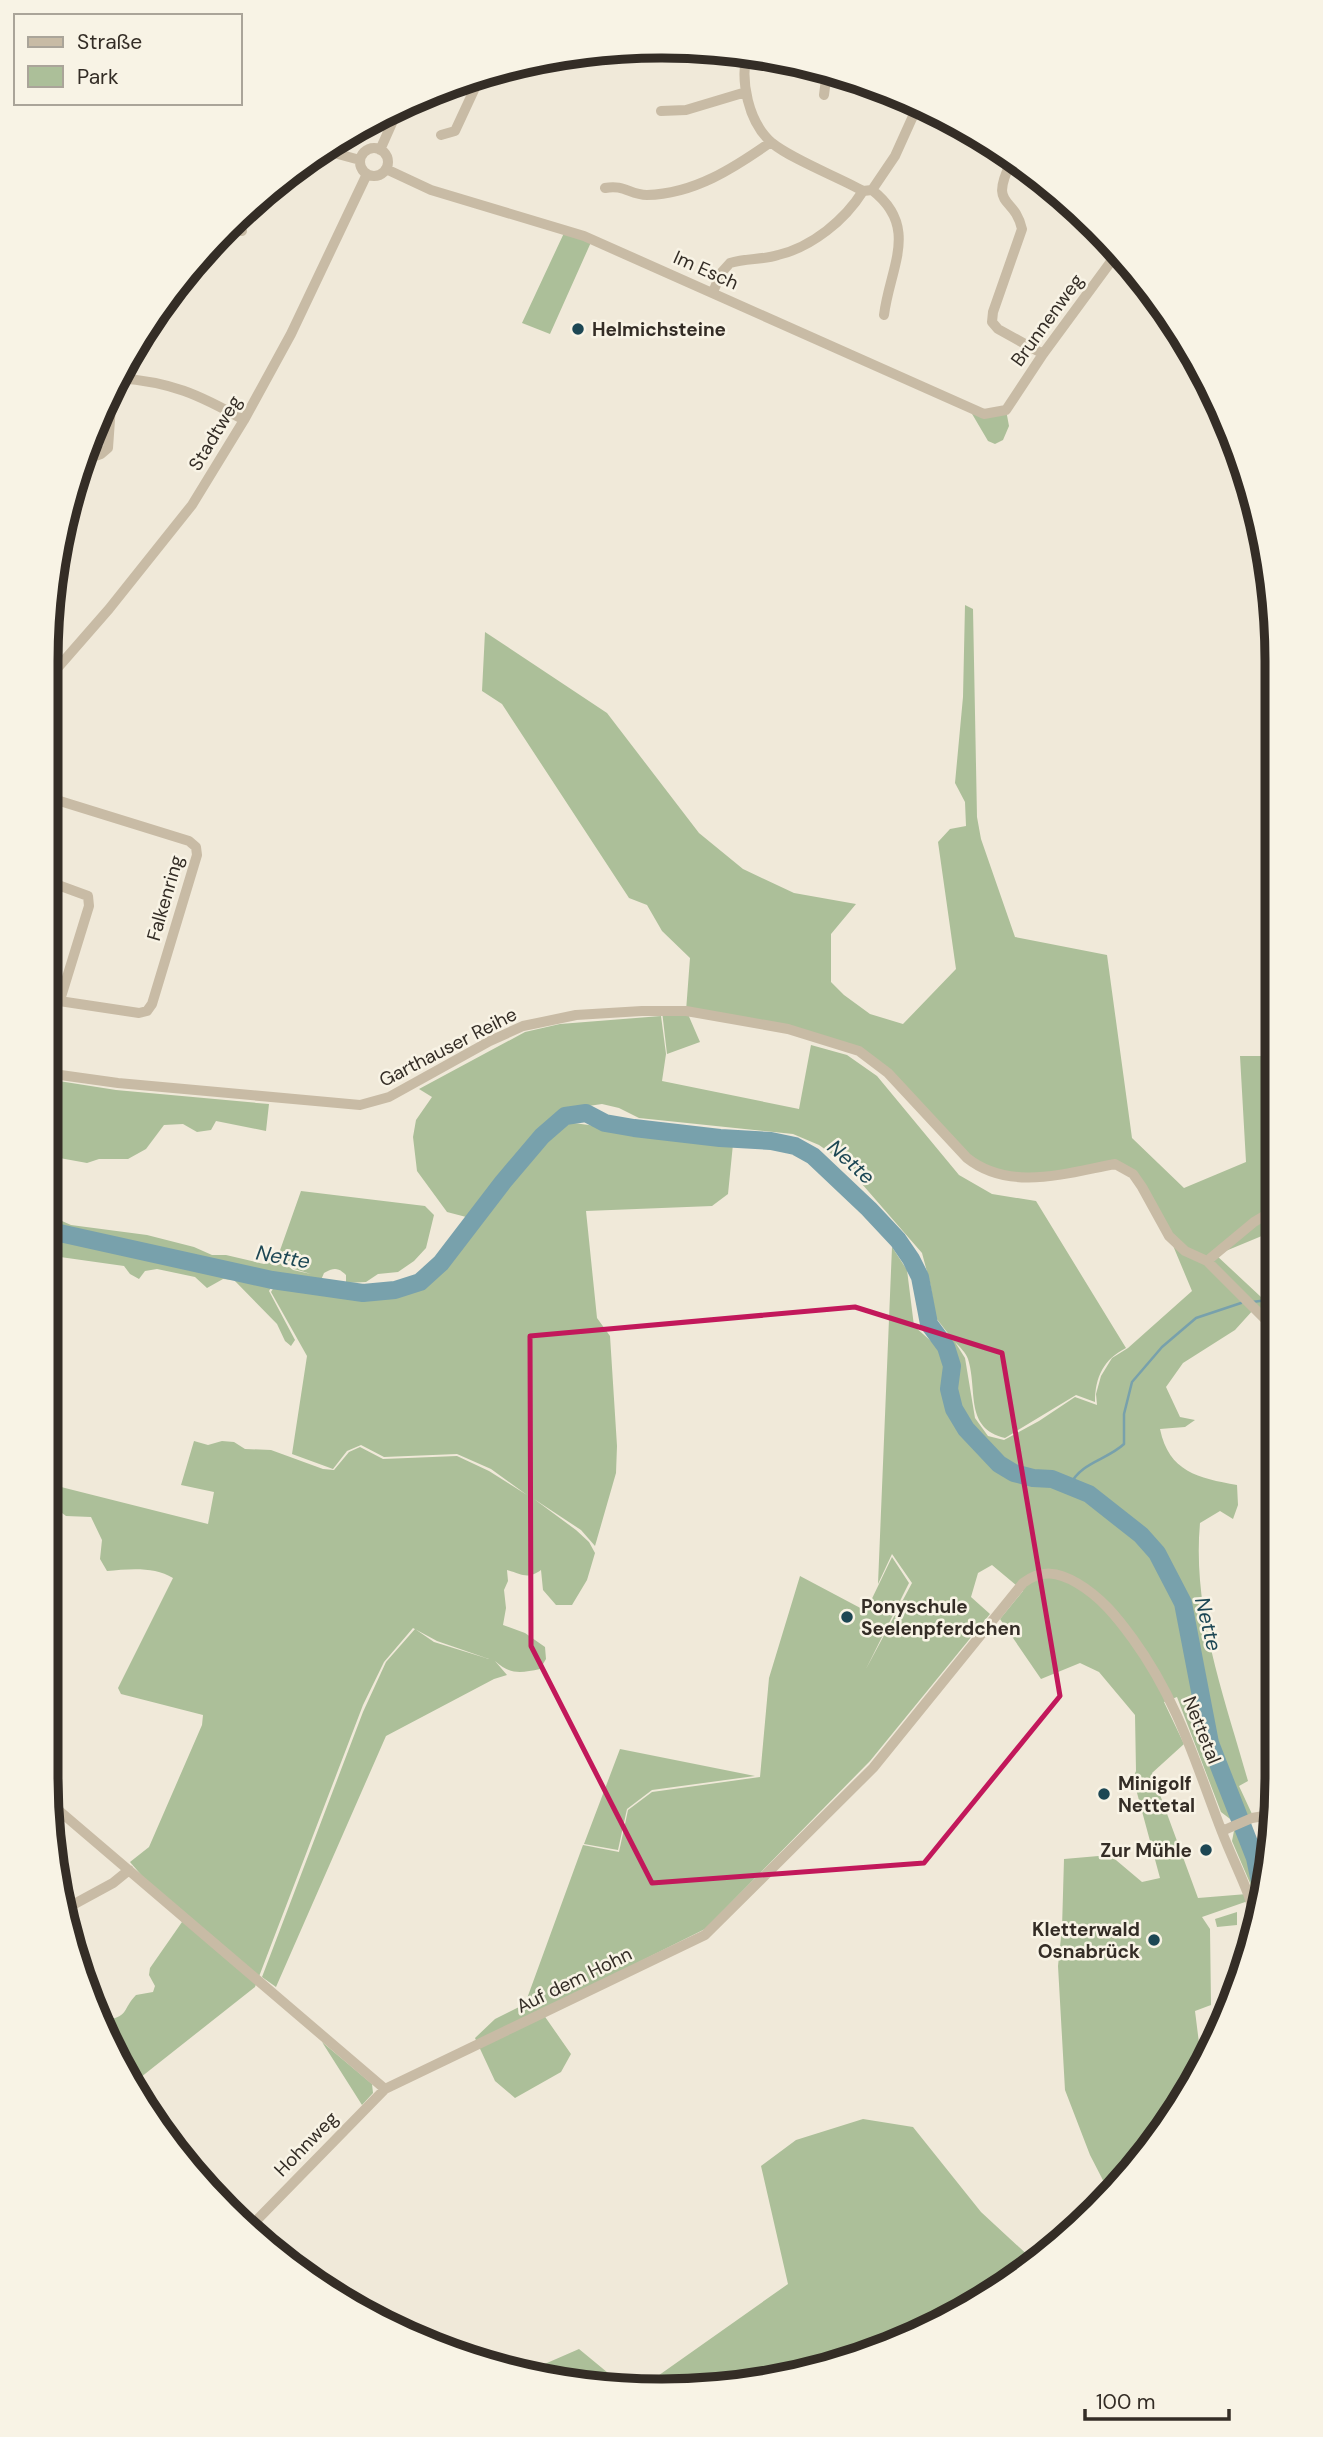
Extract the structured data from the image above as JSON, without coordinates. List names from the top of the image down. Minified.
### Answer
{"streets":{"street":["Im Esch","Brunnenweg","Stadtweg","Falkenring","Garthauser Reihe","Nettetal","Auf dem Hohn","Hohnweg"]},"crossings":[["Im Esch","Brunnenweg"],["Im Esch","Stadtweg"],["Nettetal","Auf dem Hohn"],["Auf dem Hohn","Hohnweg"]],"water":["Nette"],"places":["Helmichsteine","Ponyschule Seelenpferdchen","Minigolf Nettetal","Zur Mühle","Kletterwald Osnabrück"],"legend":["Straße","Park"],"scale_bar":"100 m"}
